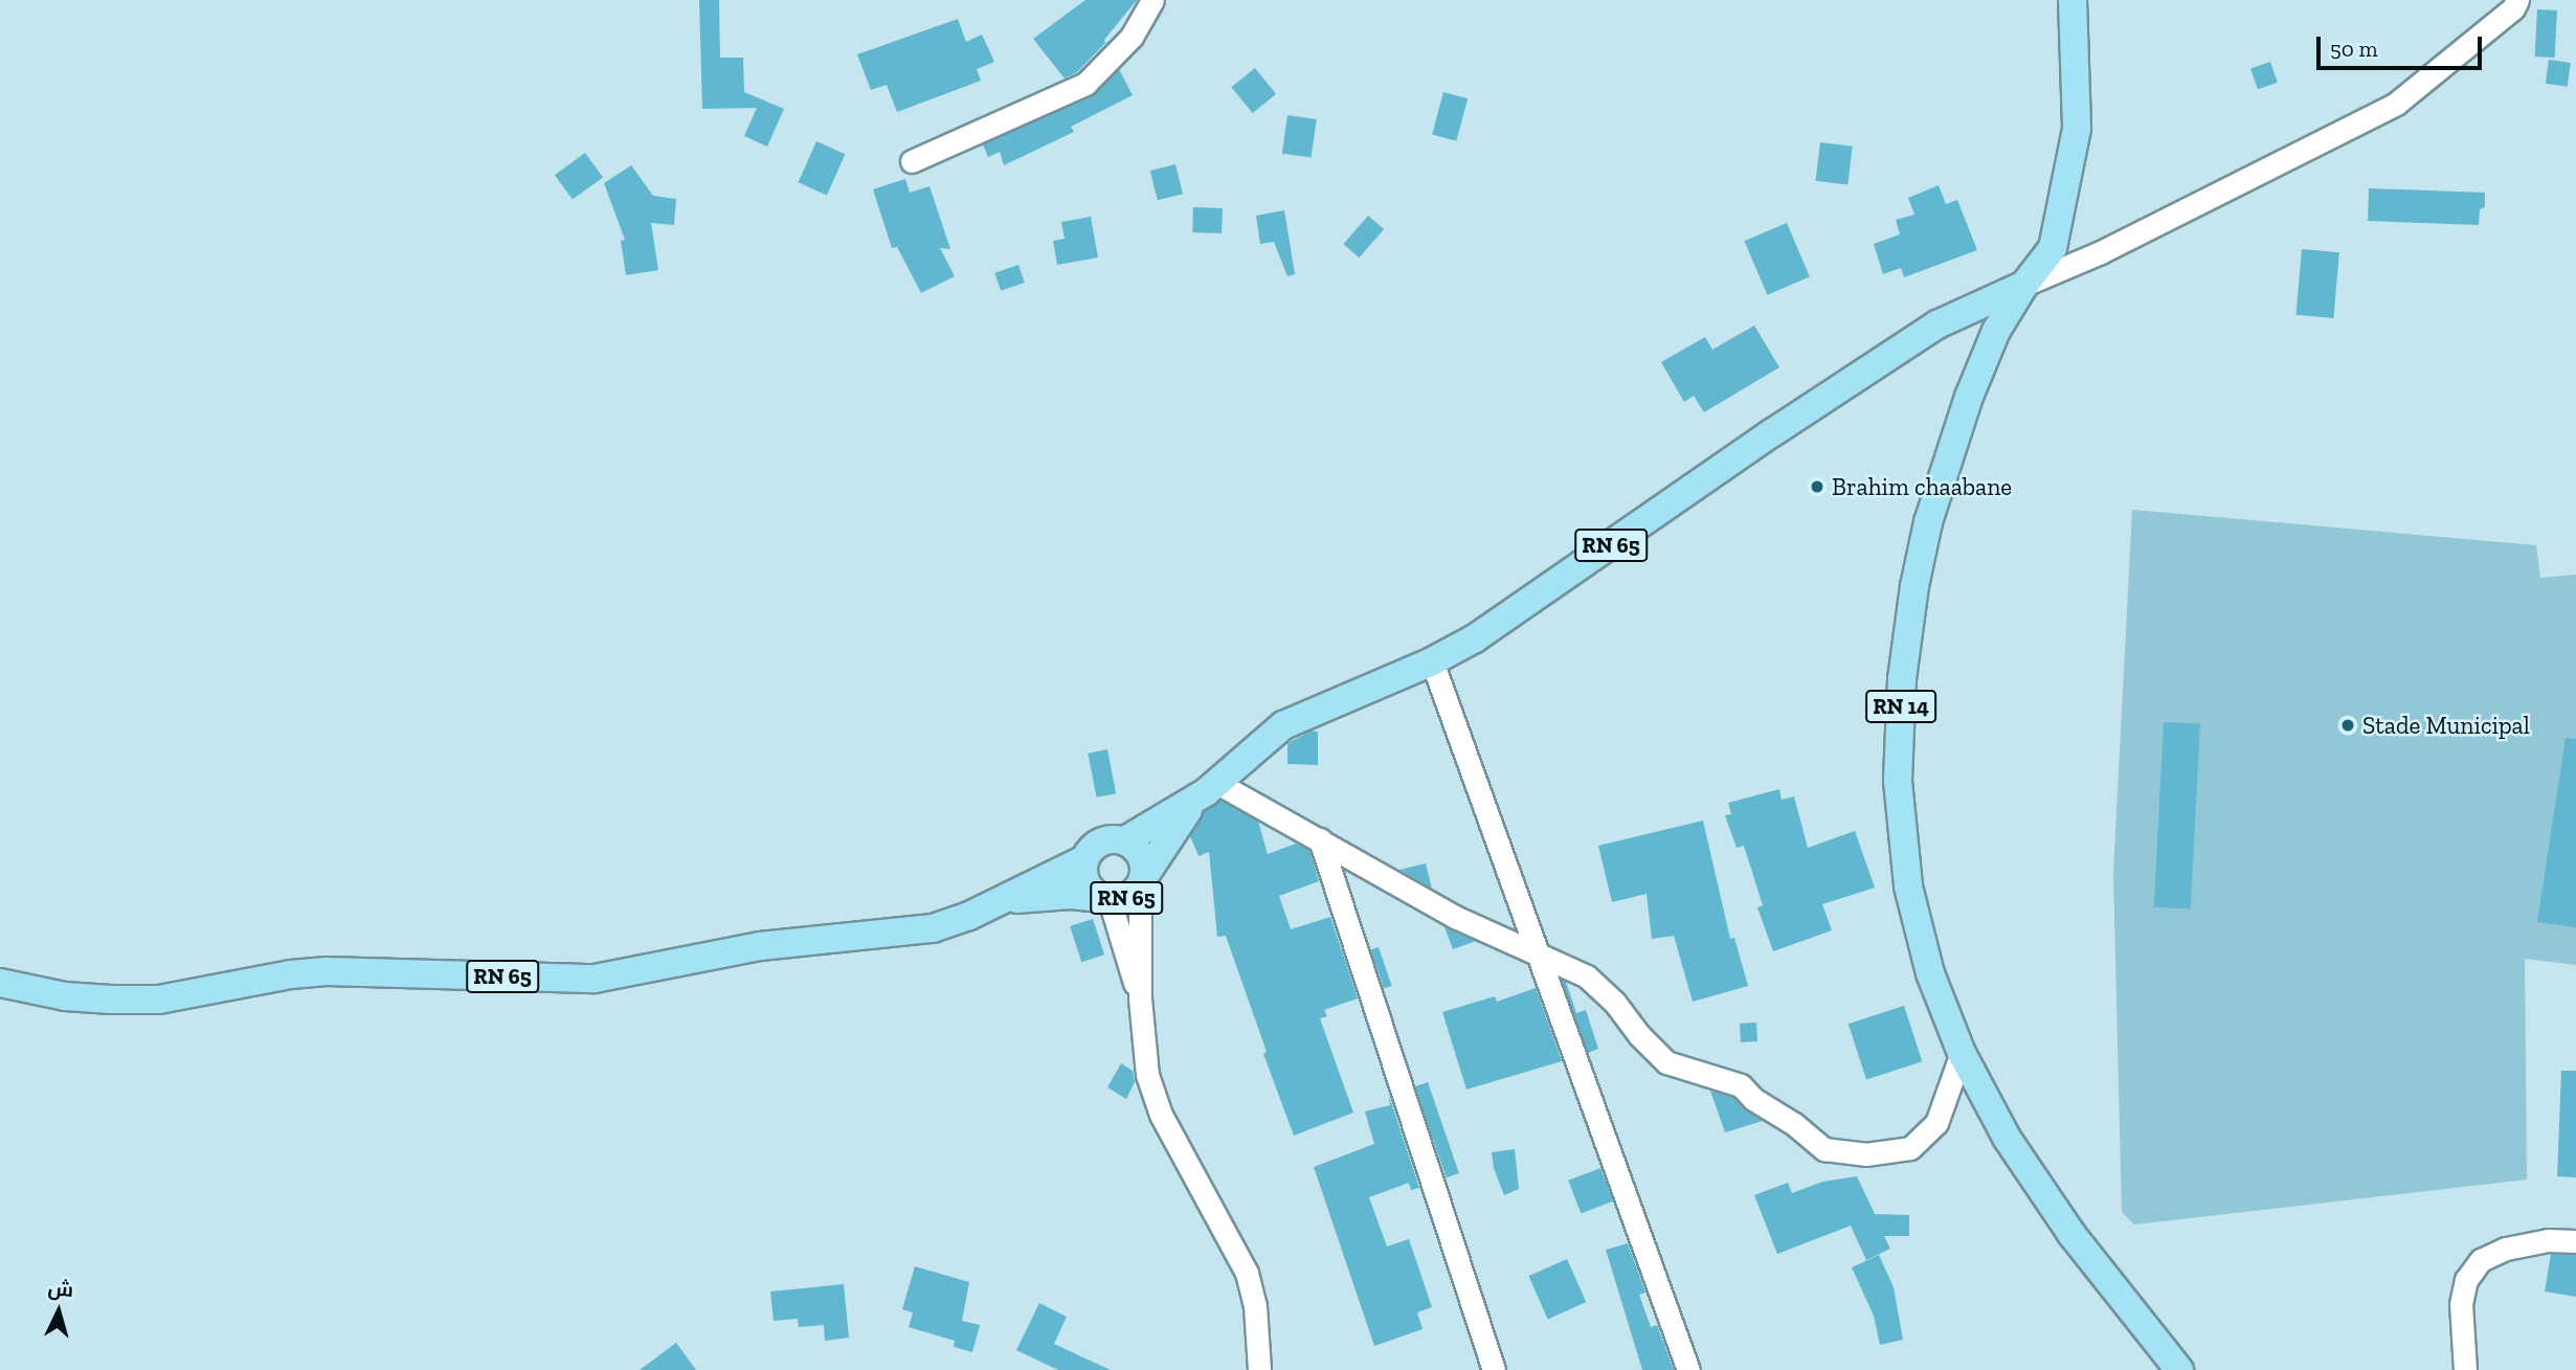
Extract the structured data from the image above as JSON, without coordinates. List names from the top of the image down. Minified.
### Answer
{"streets":{"main road":["RN 65","RN 14"]},"crossings":[["RN 65","RN 14"]],"places":["Brahim chaabane","Stade Municipal"],"scale_bar":"50 m","north":"top"}
